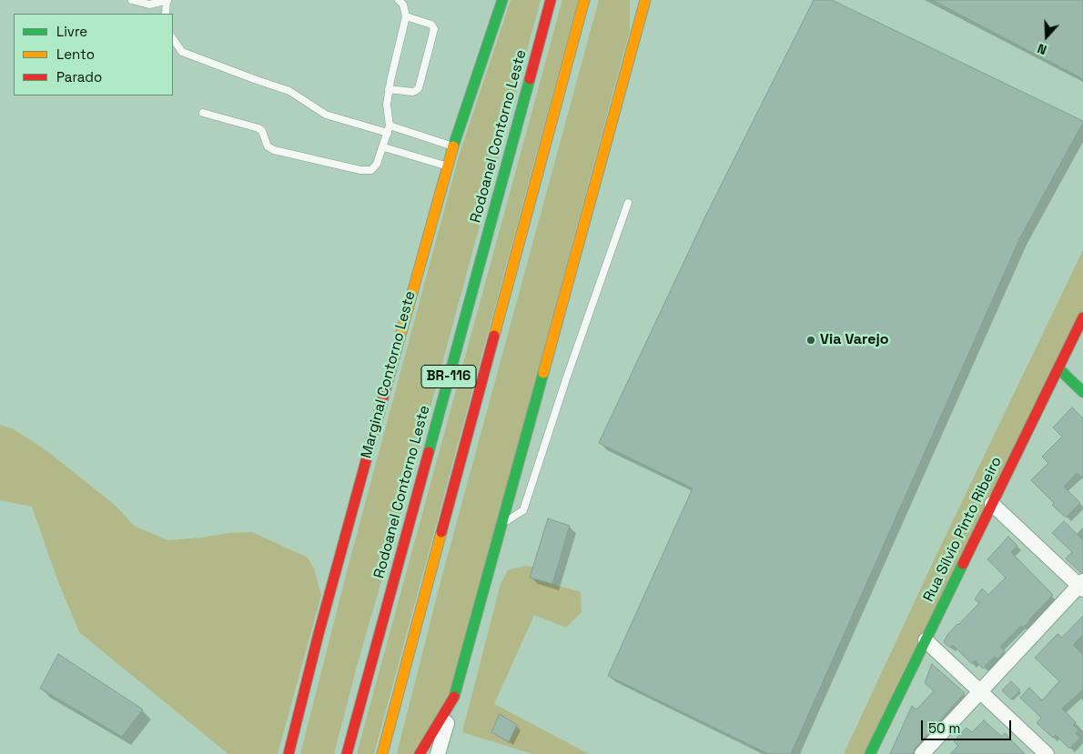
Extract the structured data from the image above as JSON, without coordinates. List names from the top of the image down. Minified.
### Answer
{"streets":{"main road":["Rodoanel Contorno Leste","Marginal Contorno Leste","BR-116","Rua Sílvio Pinto Ribeiro"]},"places":["Via Varejo"],"legend":["Livre","Lento","Parado"],"scale_bar":"50 m","north":"bottom"}
